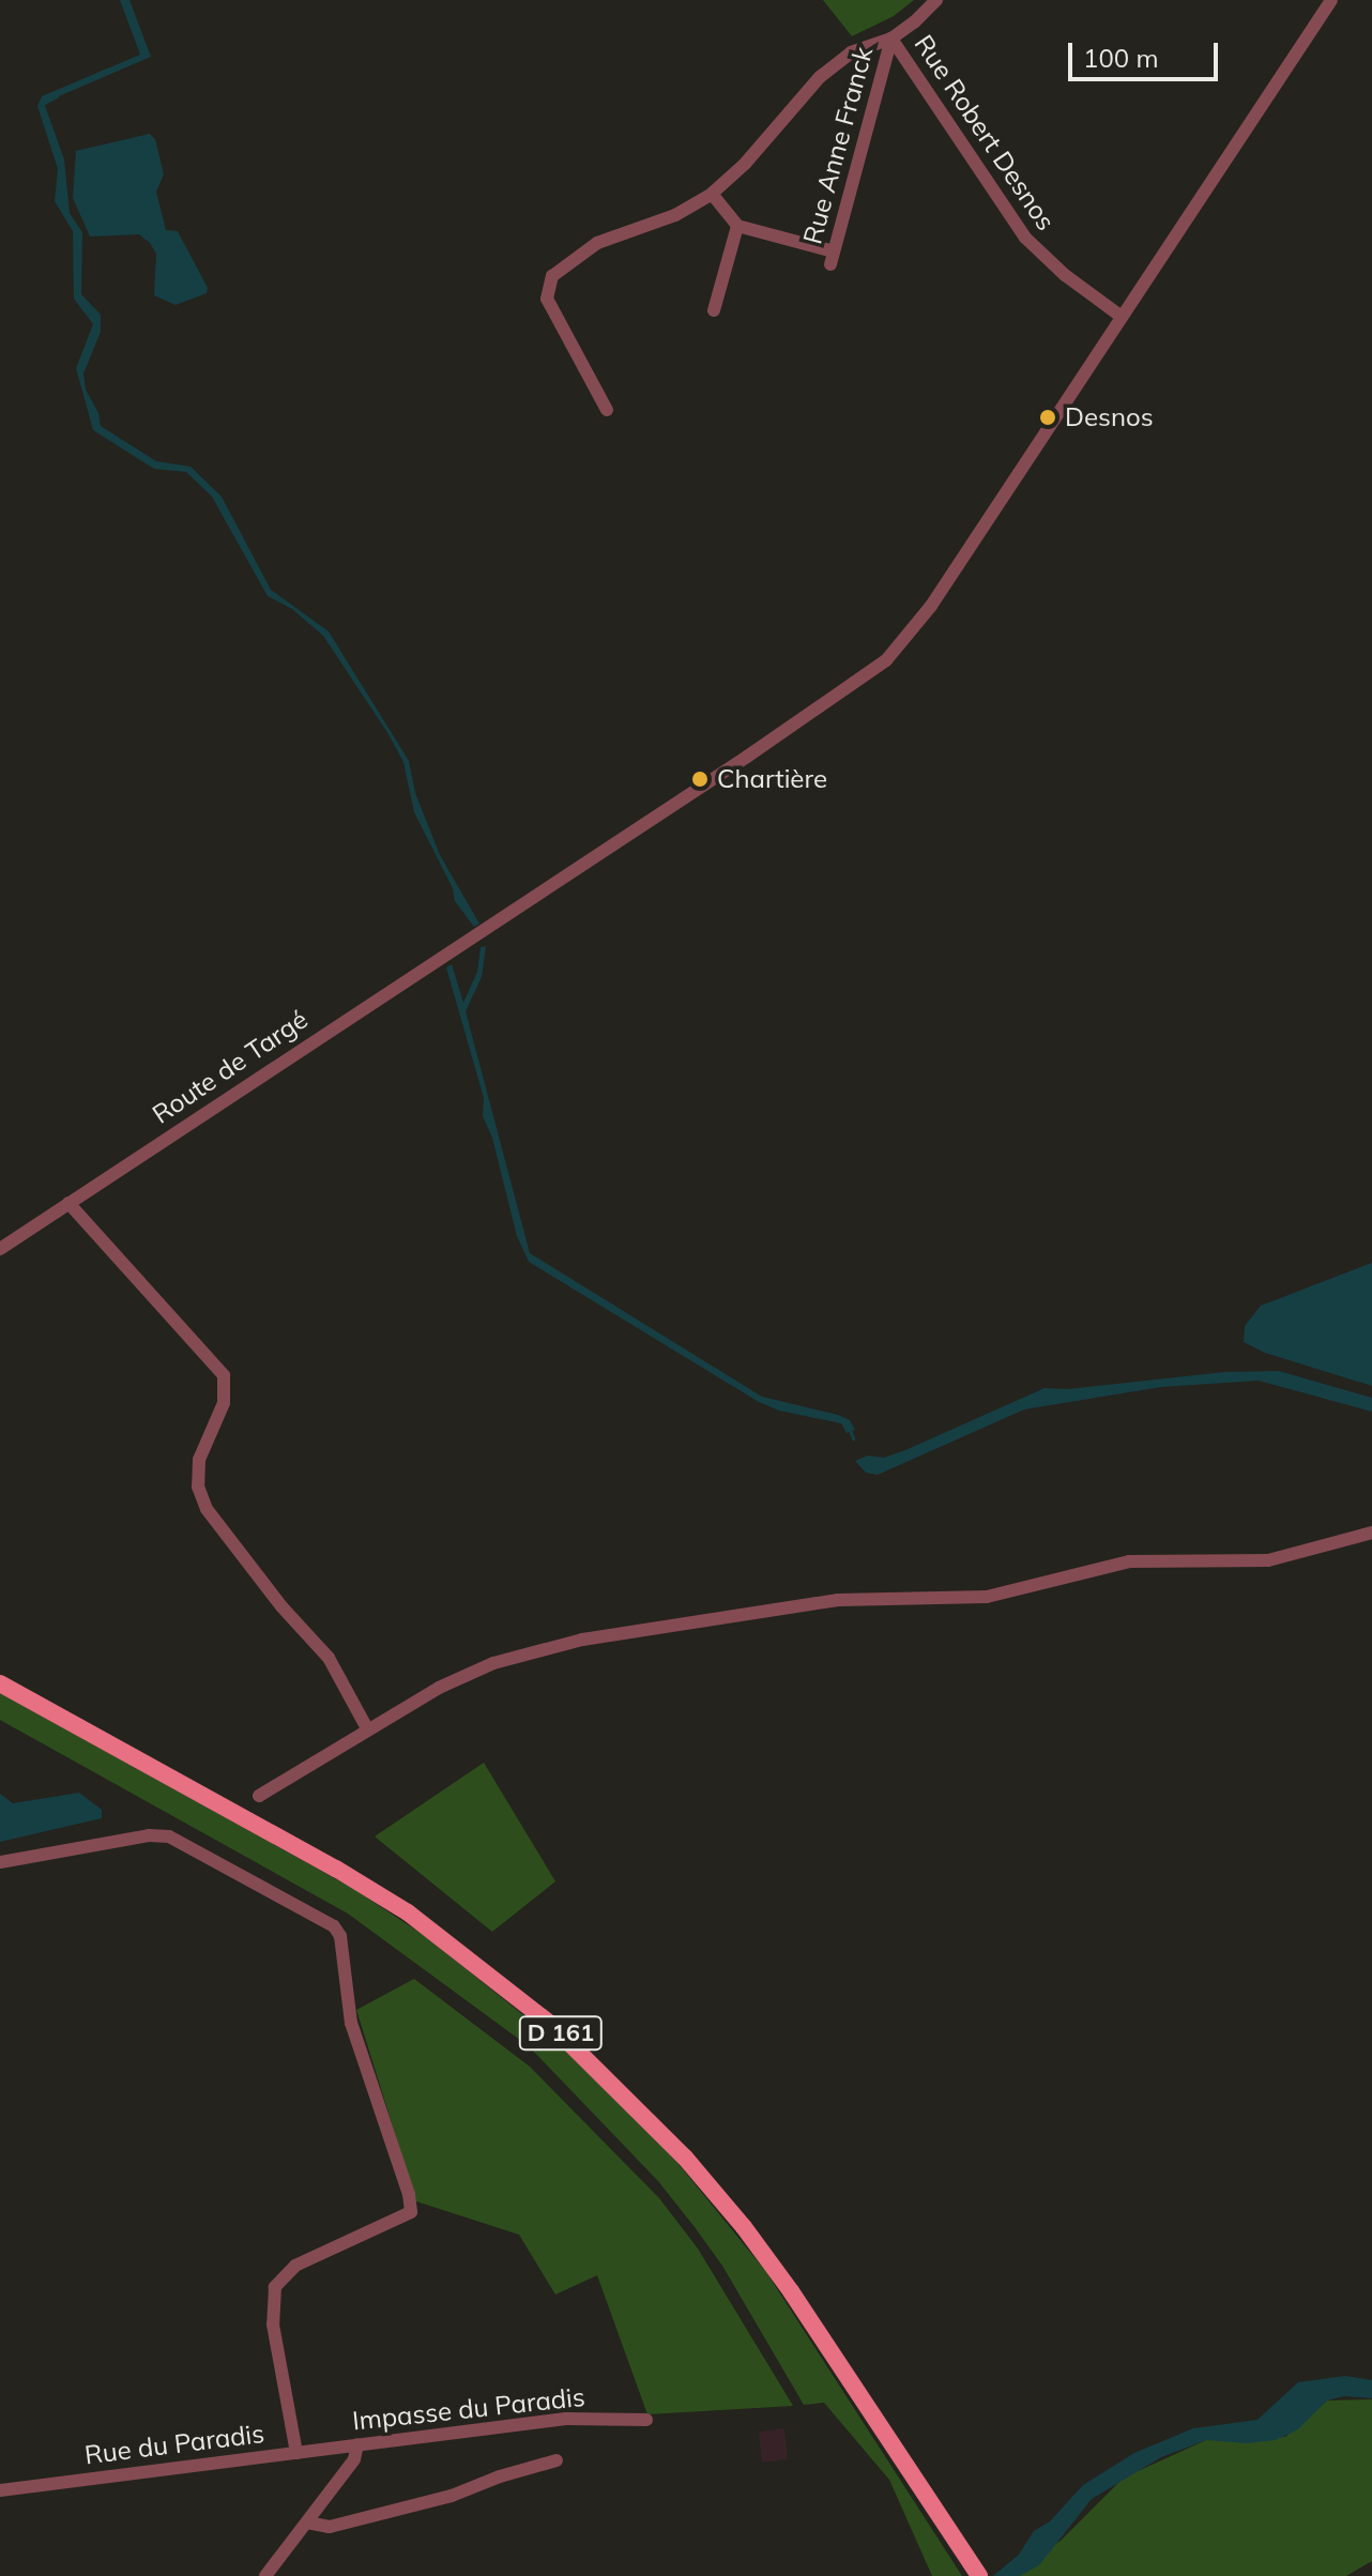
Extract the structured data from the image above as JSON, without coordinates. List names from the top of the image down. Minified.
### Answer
{"streets":{"main road":["D 161"],"street":["Rue Robert Desnos","Rue Anne Franck","Route de Targé","Impasse du Paradis","Rue du Paradis"]},"crossings":[["Rue Robert Desnos","Rue Anne Franck"],["Rue Robert Desnos","Route de Targé"],["Impasse du Paradis","Rue du Paradis"]],"places":["Desnos","Chartière"],"scale_bar":"100 m"}
